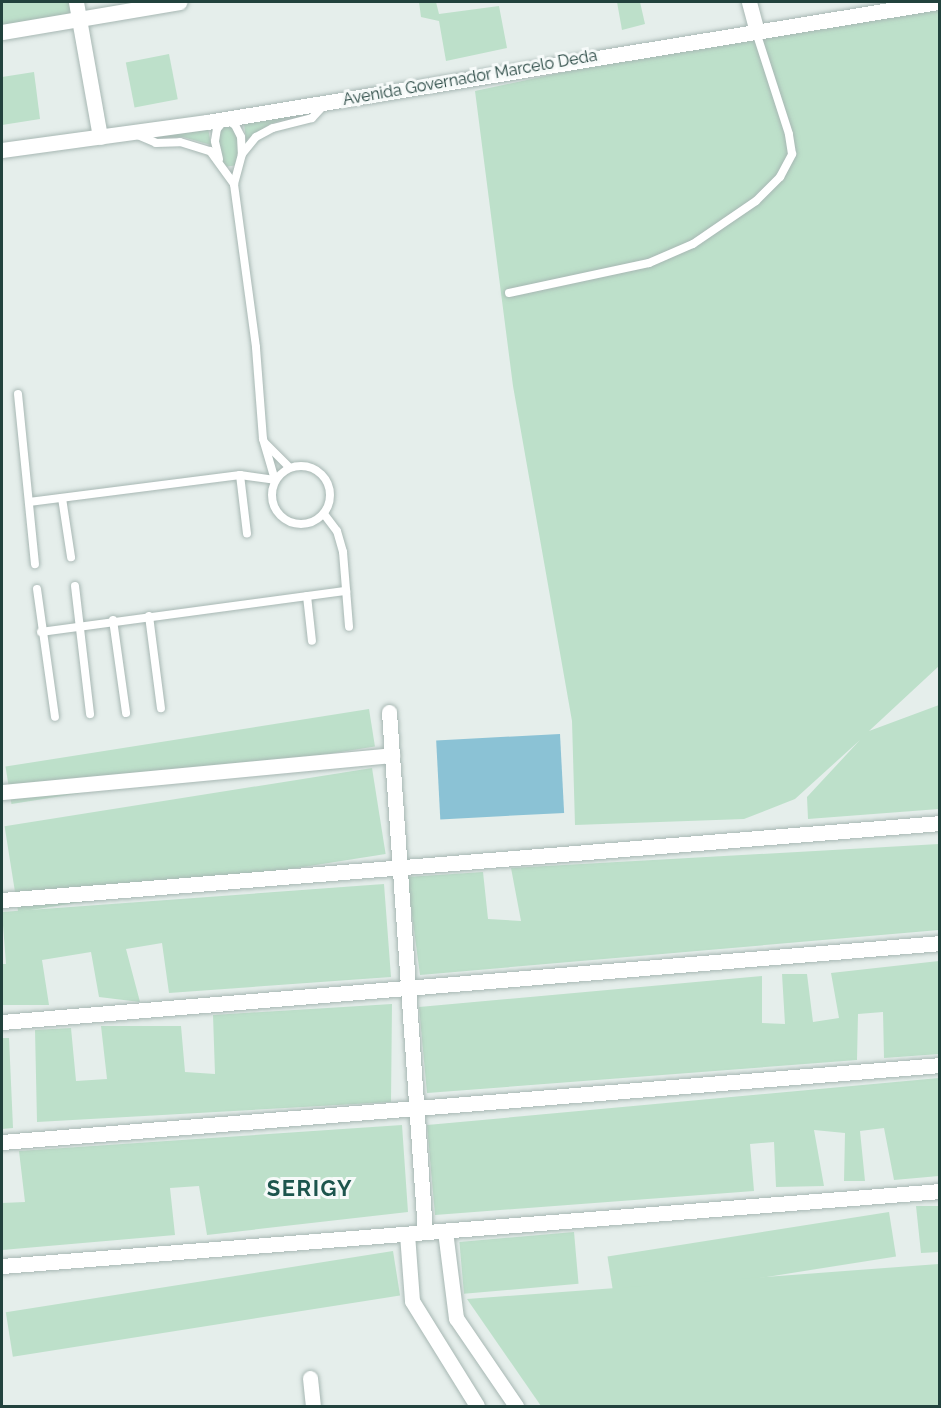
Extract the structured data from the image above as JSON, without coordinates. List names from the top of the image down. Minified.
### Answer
{"streets":{"street":["Avenida Governador Marcelo Deda"]},"districts":["SERIGY"]}
